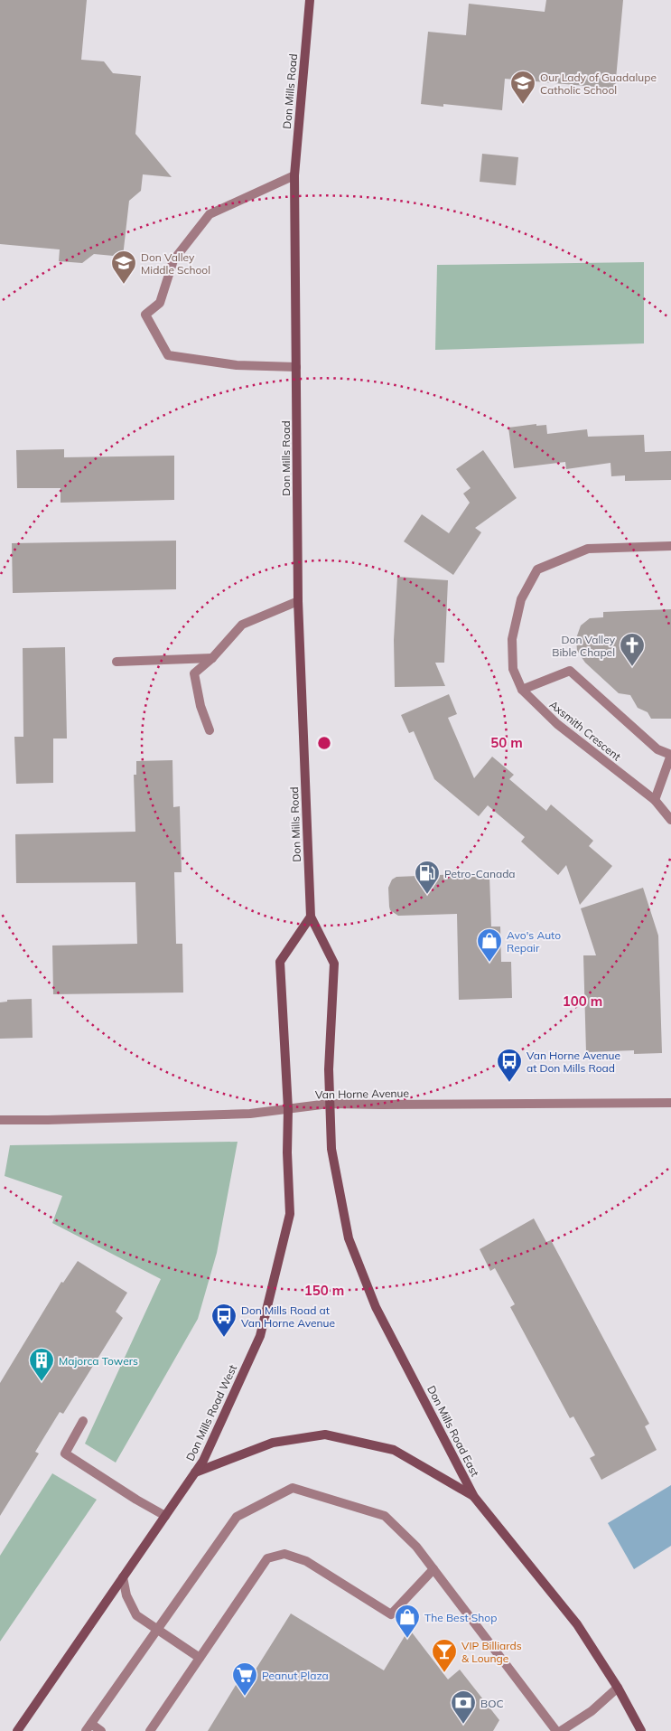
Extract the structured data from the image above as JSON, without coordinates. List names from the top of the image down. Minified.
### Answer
{"streets":{"main road":["Don Mills Road","Don Mills Road West","Don Mills Road East"],"street":["Axsmith Crescent","Van Horne Avenue"]},"crossings":[["Don Mills Road","Van Horne Avenue"],["Don Mills Road","Don Mills Road East"],["Van Horne Avenue","Don Mills Road West"],["Van Horne Avenue","Don Mills Road East"]],"places":{"school or university":["Our Lady of Guadalupe Catholic School","Don Valley Middle School"],"church":["Don Valley Bible Chapel"],"fuel station":["Petro-Canada"],"shop":["Avo's Auto Repair","The Best Shop"],"bus stop":["Van Horne Avenue at Don Mills Road","Don Mills Road at Van Horne Avenue"],"building":["Majorca Towers"],"bar":["VIP Billiards & Lounge"],"supermarket":["Peanut Plaza"],"bank":["BOC"]},"rings":["50 m","100 m","150 m"]}
